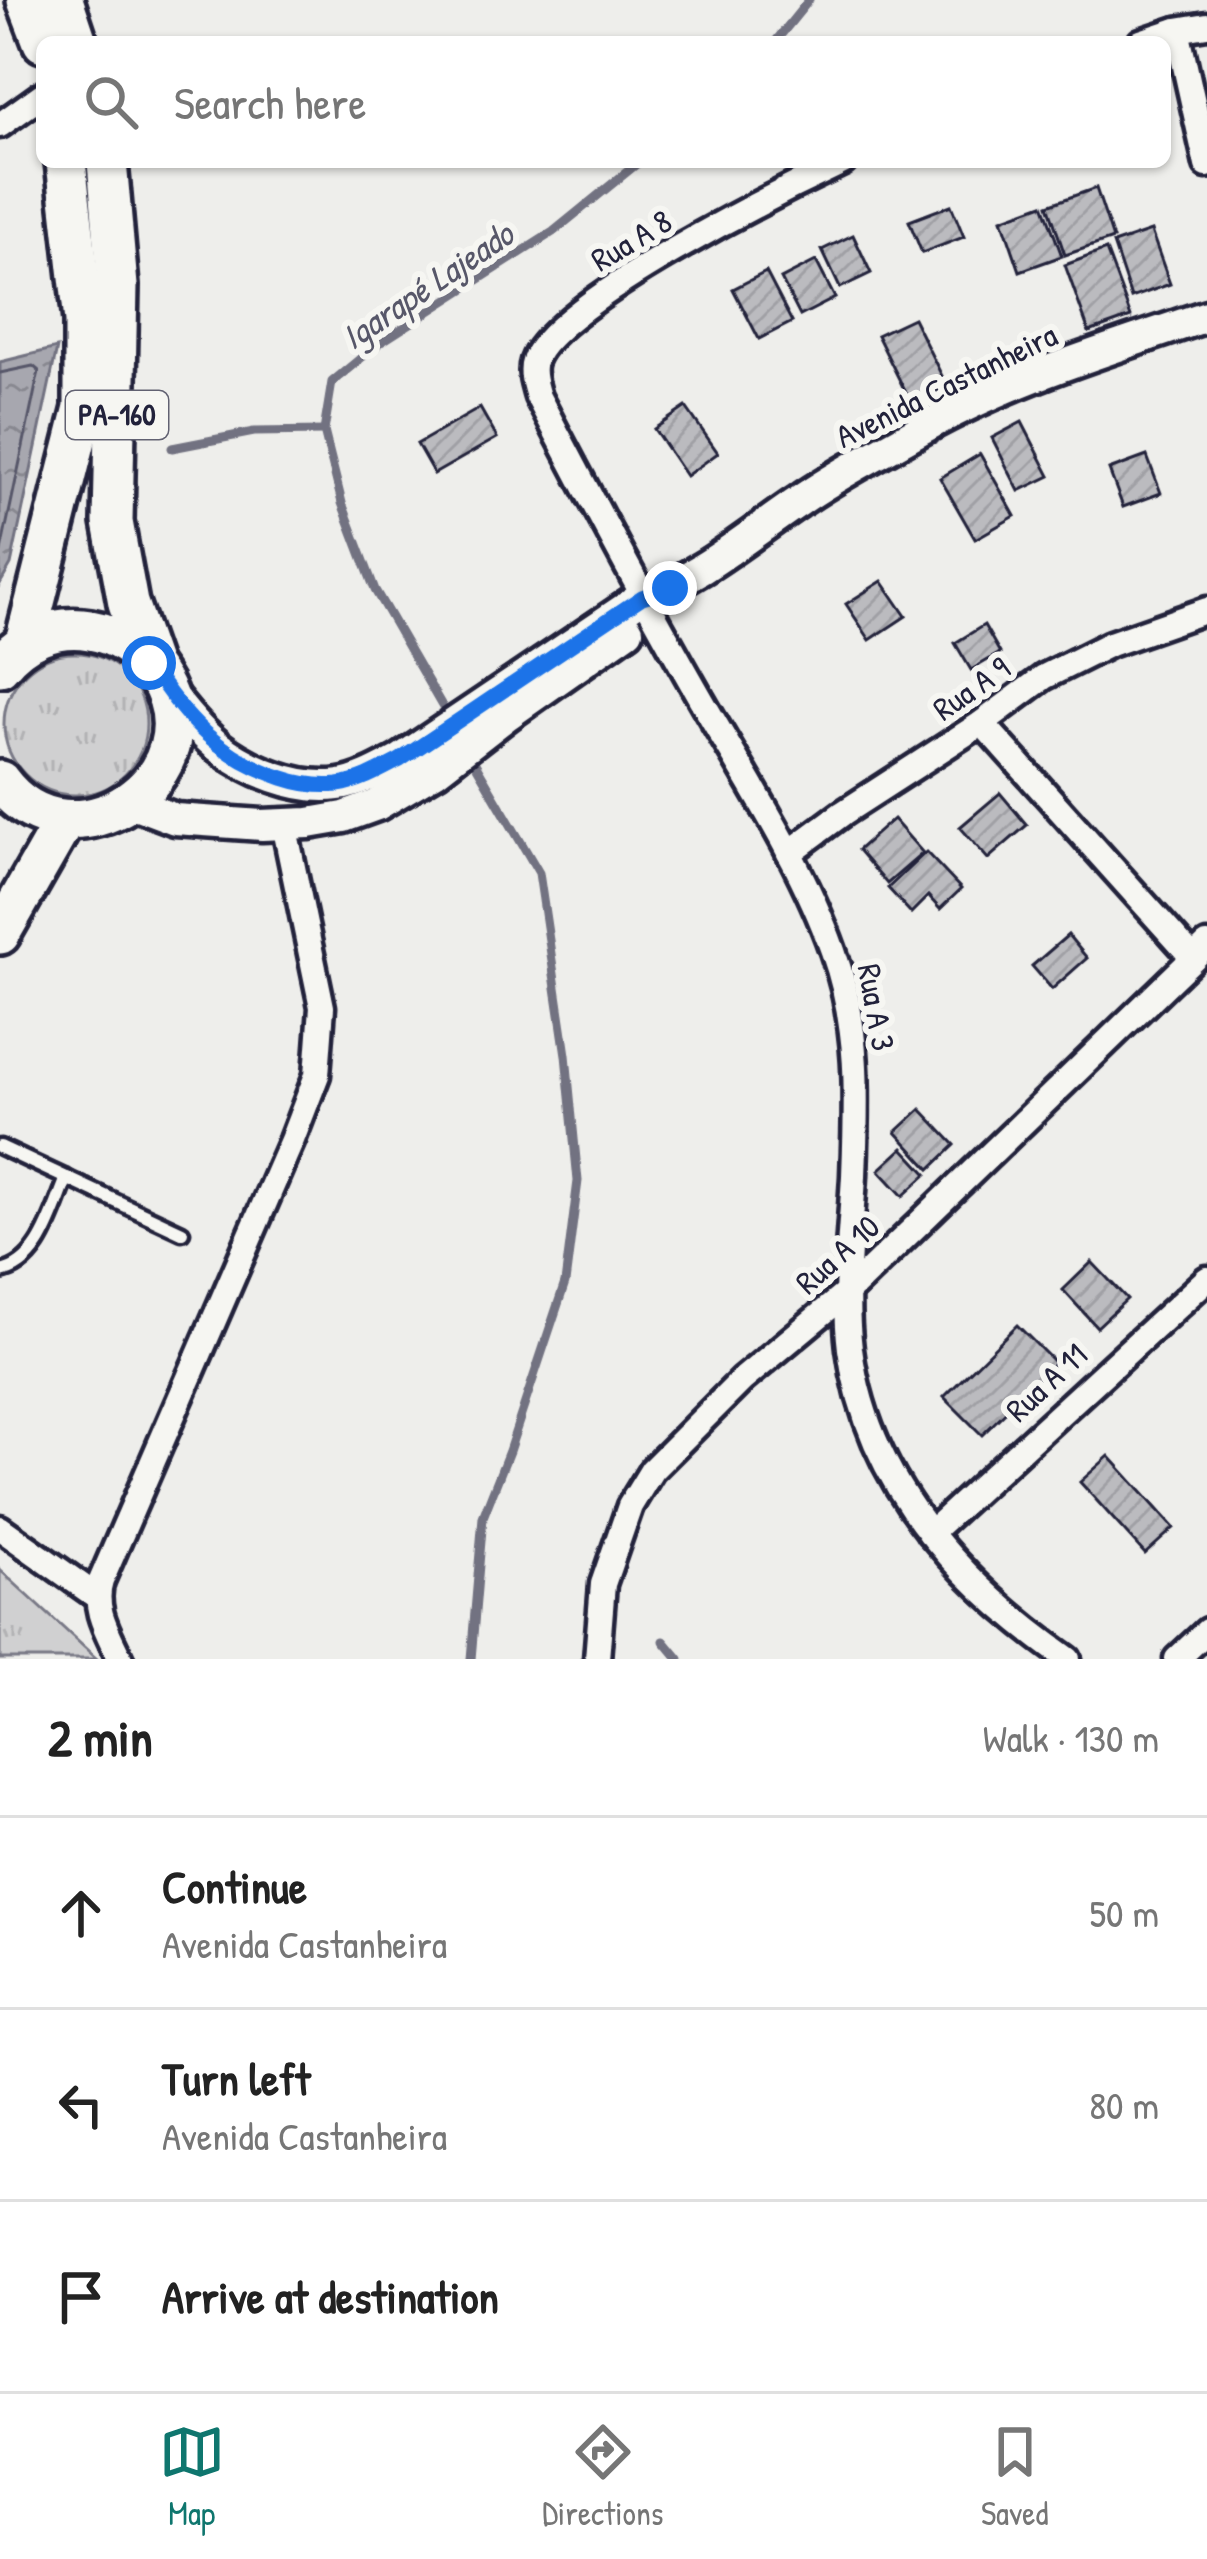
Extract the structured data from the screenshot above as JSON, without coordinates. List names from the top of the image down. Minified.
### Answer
{"streets":{"main road":["PA-160"],"street":["Rua A 8","Avenida Castanheira","Rua A 9","Rua A 3","Rua A 10","Rua A 11"]},"crossings":[["Rua A 8","Rua A 3"],["Avenida Castanheira","PA-160"],["Avenida Castanheira","Rua A 3"],["Rua A 9","Rua A 3"],["Rua A 3","Rua A 10"],["Rua A 3","Rua A 11"]],"water":["Igarapé Lajeado"],"page":{"search":"Search here","heading":["2 min","Walk · 130 m"],"list":[["Continue","Avenida Castanheira","50 m"],["Turn left","Avenida Castanheira","80 m"],"Arrive at destination"],"nav":["Map","Directions","Saved"]}}
